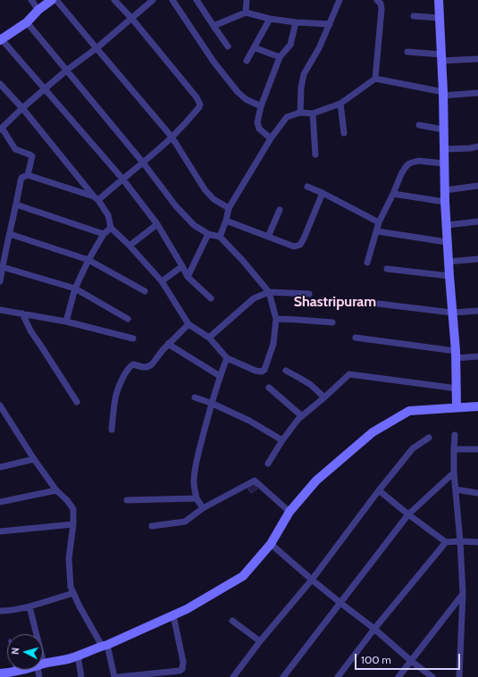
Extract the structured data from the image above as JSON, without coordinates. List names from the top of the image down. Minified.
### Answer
{"districts":["Shastripuram"],"scale_bar":"100 m","north":"left"}
